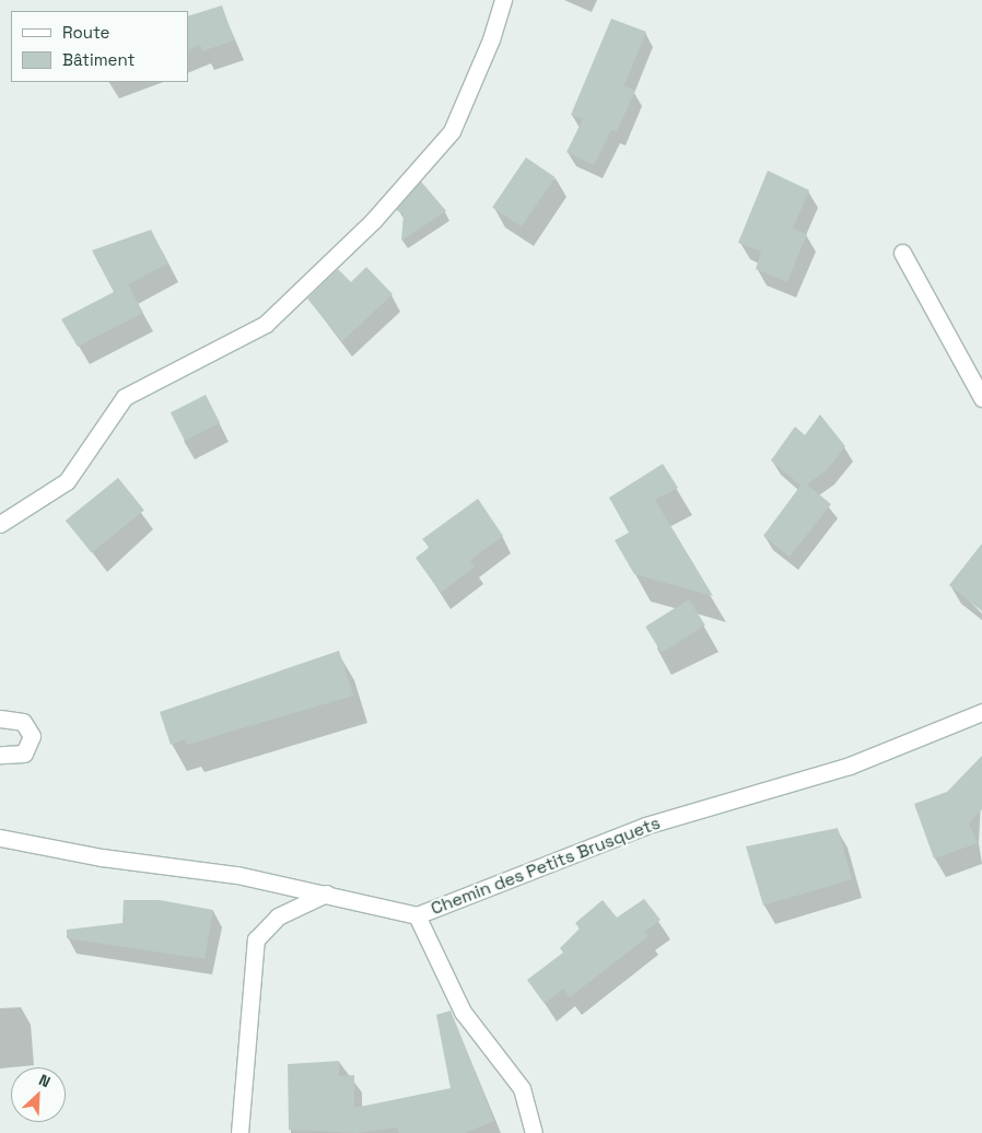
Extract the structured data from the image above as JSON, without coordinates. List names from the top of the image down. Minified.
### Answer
{"streets":{"street":["Chemin des Petits Brusquets"]},"legend":["Route","Bâtiment"],"north":"top right"}
